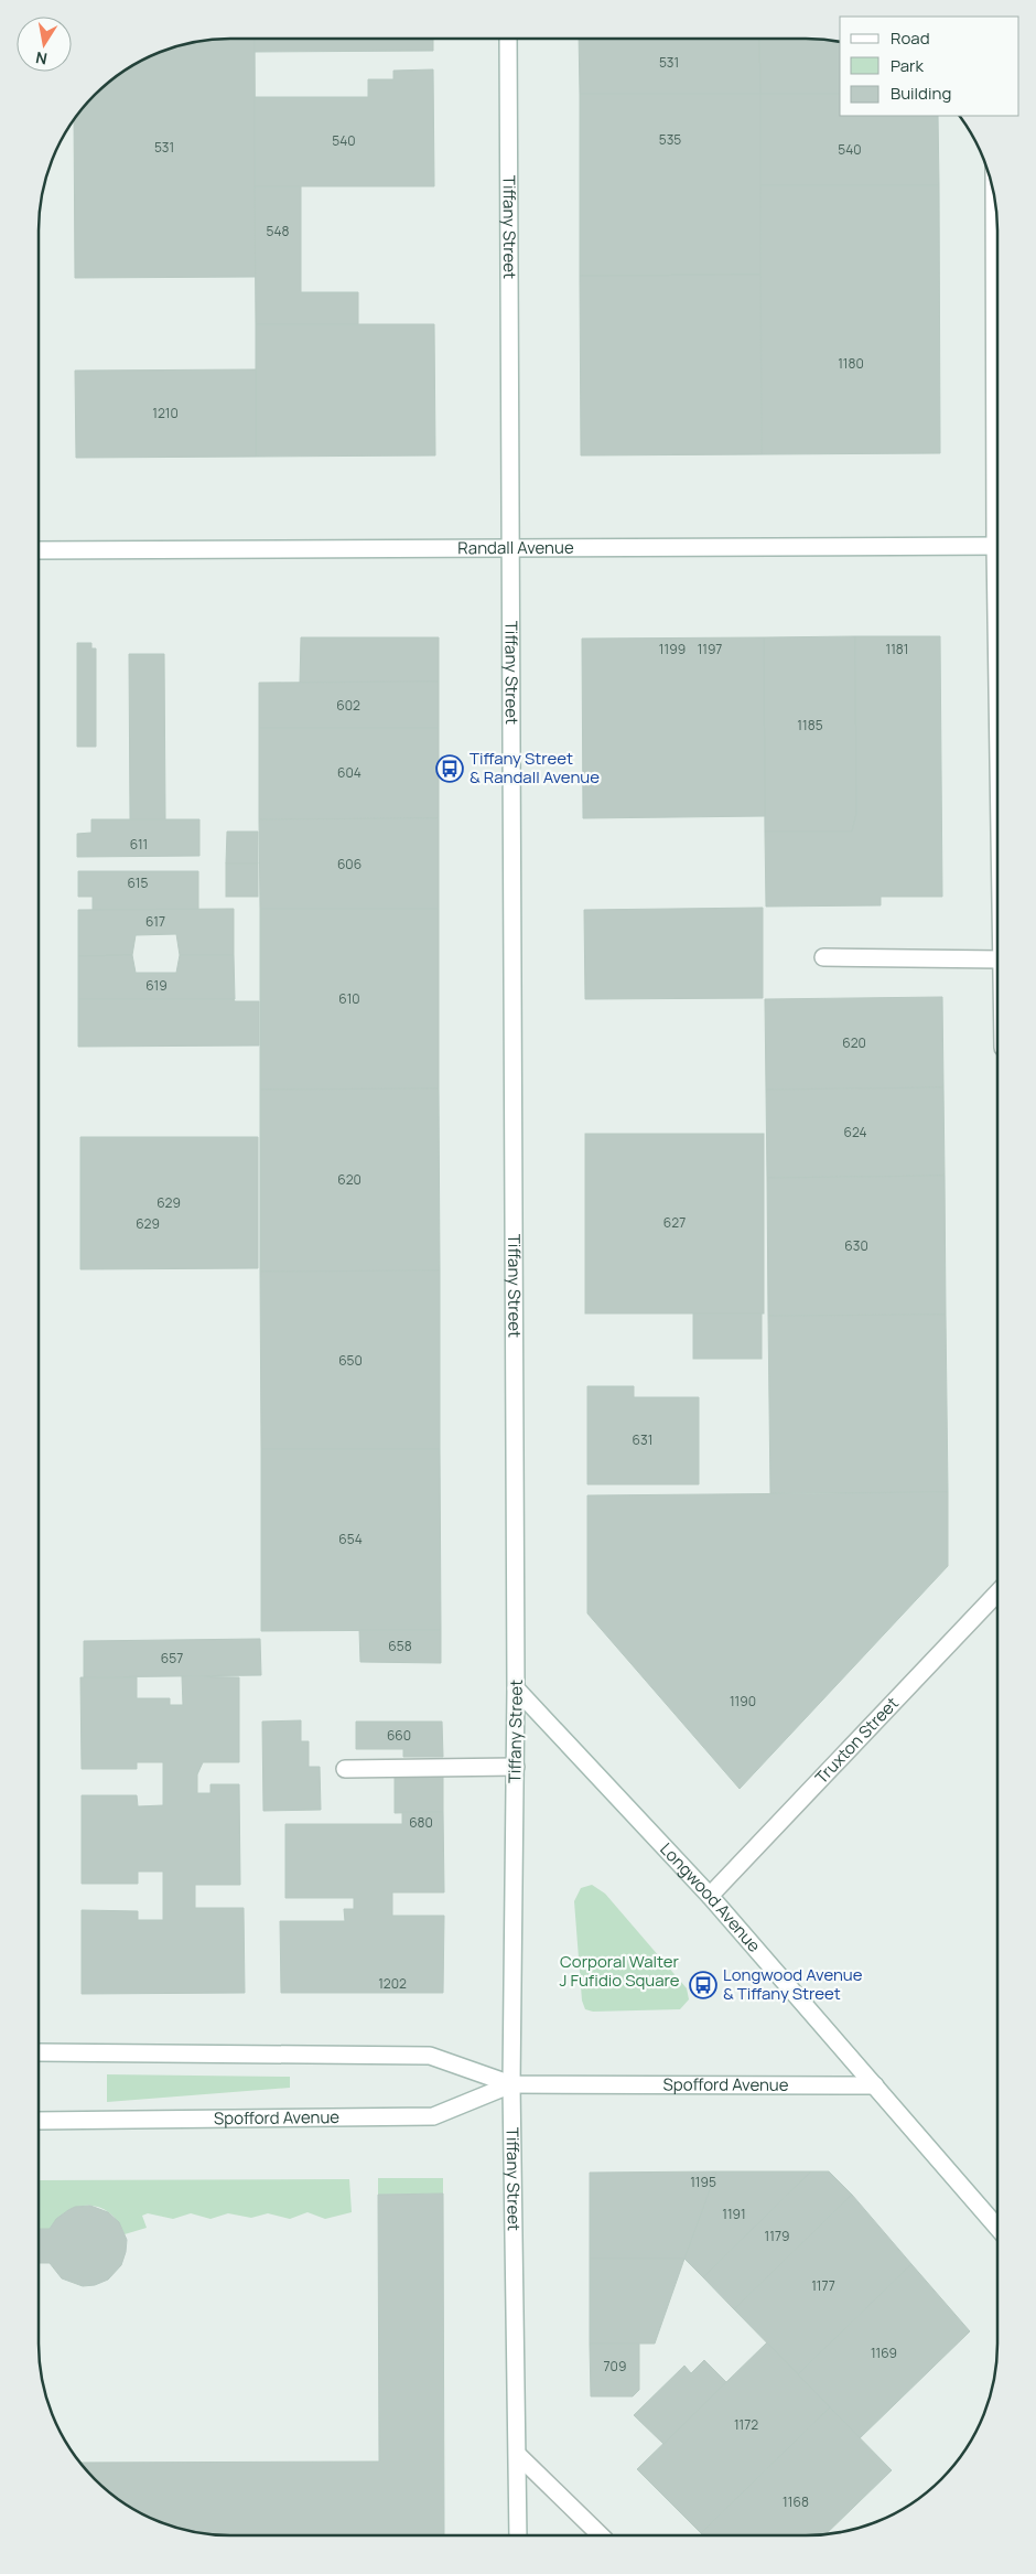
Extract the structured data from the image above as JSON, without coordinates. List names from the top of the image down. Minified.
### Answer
{"streets":{"street":["Tiffany Street","Randall Avenue","Truxton Street","Longwood Avenue","Spofford Avenue"]},"crossings":[["Tiffany Street","Randall Avenue"],["Tiffany Street","Longwood Avenue"],["Tiffany Street","Spofford Avenue"],["Truxton Street","Longwood Avenue"],["Longwood Avenue","Spofford Avenue"]],"parks":["Corporal Walter J Fufidio Square"],"places":{"bus stop":["Tiffany Street & Randall Avenue","Longwood Avenue & Tiffany Street"]},"house_numbers":["531","535","540","531","540","548","1180","1210","1199","1197","1181","602","1185","604","611","606","615","617","619","610","620","624","620","629","627","629","630","650","631","654","658","657","1190","660","680","1202","1195","1191","1179","1177","1169","709","1172","1168"],"legend":["Road","Park","Building"],"north":"bottom"}
